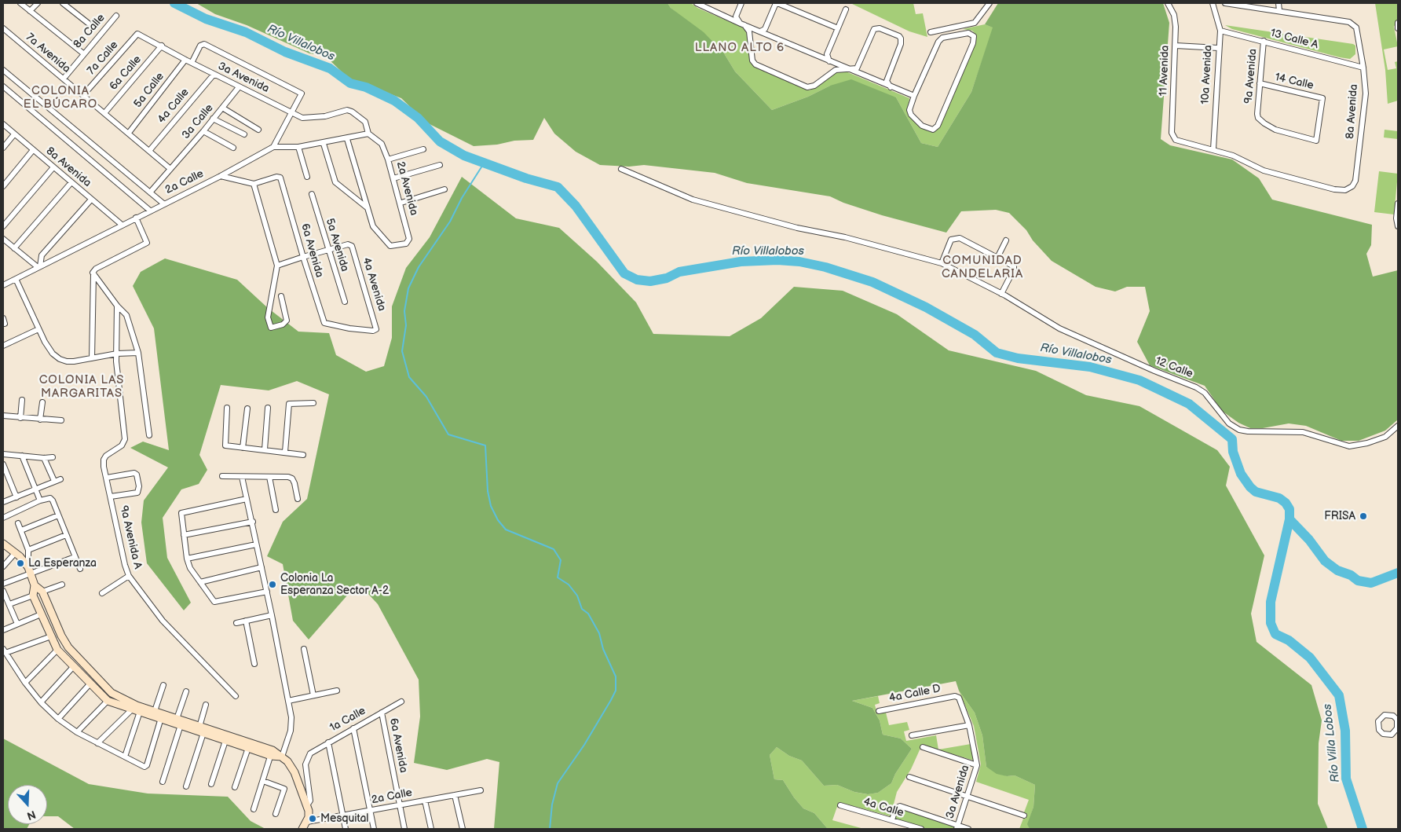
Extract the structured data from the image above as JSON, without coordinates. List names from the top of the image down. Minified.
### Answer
{"streets":{"street":["8a Calle","13 Calle A","7a Avenida","7a Calle","11 Avenida","6a Calle","10a Avenida","9a Avenida","3a Avenida","14 Calle","5a Calle","4a Calle","8a Avenida","3a Calle","2a Calle","2a Avenida","5a Avenida","6a Avenida","4a Avenida","12 Calle","9a Avenida A","4a Calle D","1a Calle"]},"crossings":[["8a Calle","7a Avenida"],["13 Calle A","10a Avenida"],["13 Calle A","9a Avenida"],["13 Calle A","8a Avenida"],["7a Avenida","7a Calle"],["7a Avenida","6a Calle"],["7a Avenida","5a Calle"],["7a Avenida","4a Calle"],["7a Avenida","3a Calle"],["7a Calle","3a Avenida"],["11 Avenida","10a Avenida"],["11 Avenida","8a Avenida"],["6a Calle","3a Avenida"],["10a Avenida","8a Avenida"],["9a Avenida","14 Calle"],["3a Avenida","5a Calle"],["3a Avenida","4a Calle"],["3a Avenida","3a Calle"],["3a Avenida","2a Calle"],["3a Avenida","2a Avenida"],["3a Avenida","4a Calle D"],["8a Avenida","2a Calle"],["2a Calle","2a Avenida"],["2a Calle","6a Avenida"],["5a Avenida","4a Avenida"],["6a Avenida","4a Avenida"],["6a Avenida","1a Calle"]],"districts":["LLANO ALTO 6","COLONIA EL BÚCARO","COMUNIDAD CANDELARIA","COLONIA LAS MARGARITAS"],"water":["Río Villalobos","Río Villa Lobos"],"places":["FRISA","La Esperanza","Colonia La Esperanza Sector A-2","Mesquital"],"north":"bottom"}
